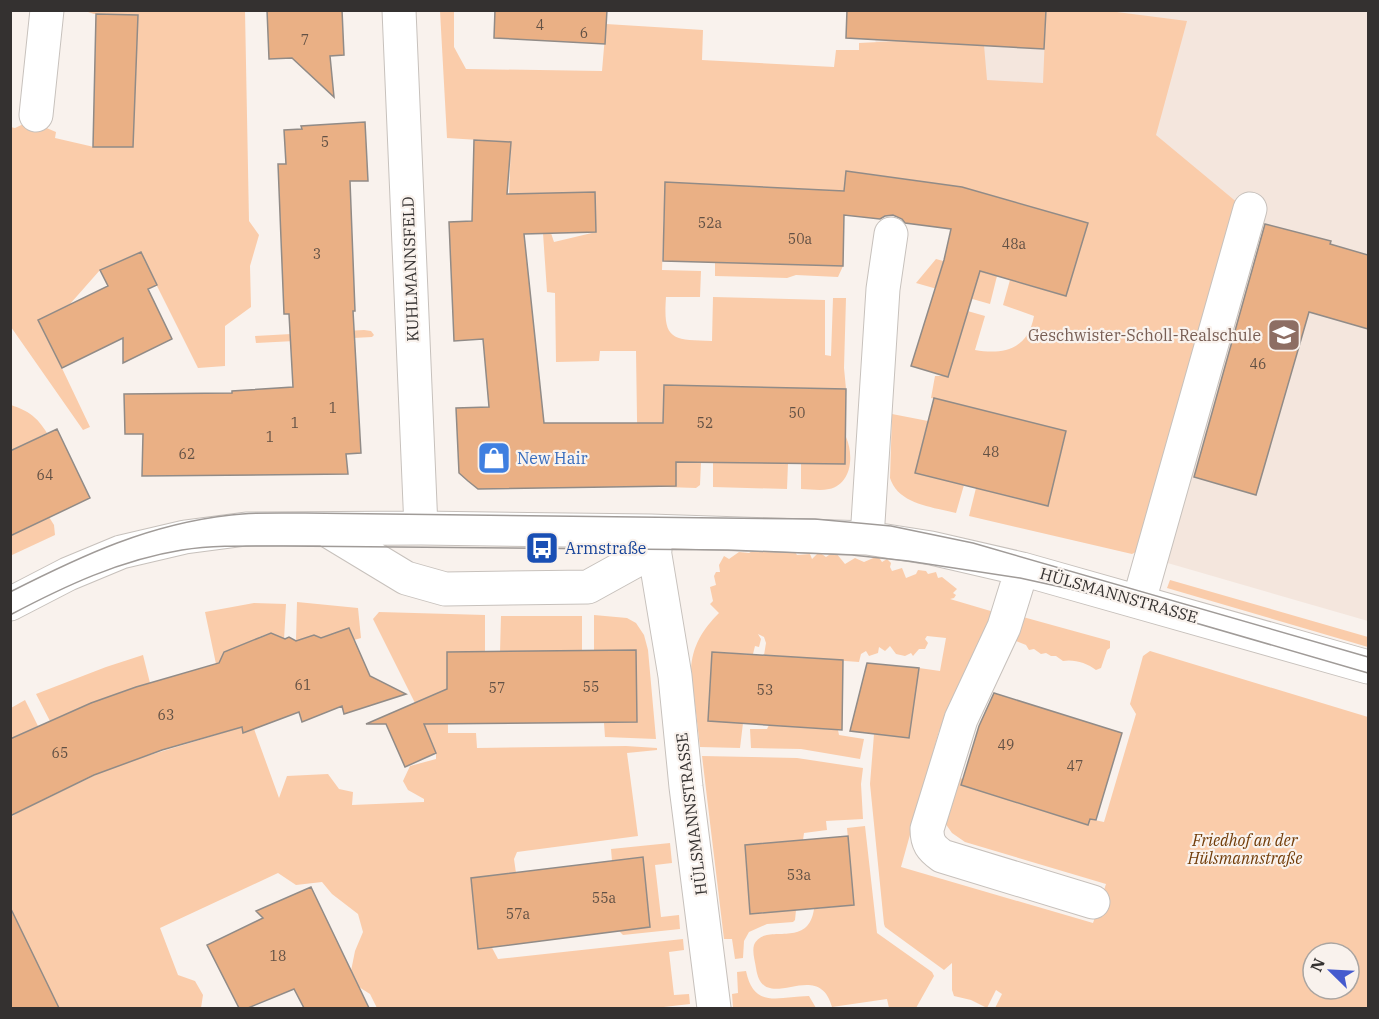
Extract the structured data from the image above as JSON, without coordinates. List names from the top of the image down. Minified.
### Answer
{"streets":{"street":["KUHLMANNSFELD","HÜLSMANNSTRASSE"]},"crossings":[["KUHLMANNSFELD","HÜLSMANNSTRASSE"]],"parks":["Friedhof an der Hülsmannstraße"],"places":{"school or university":["Geschwister-Scholl-Realschule"],"shop":["New Hair"],"bus stop":["Armstraße"]},"house_numbers":["4","6","7","5","52a","50a","48a","3","46","1","50","1","52","1","48","62","64","61","55","57","53","63","49","65","47","53a","55a","57a","18"],"north":"top left"}
